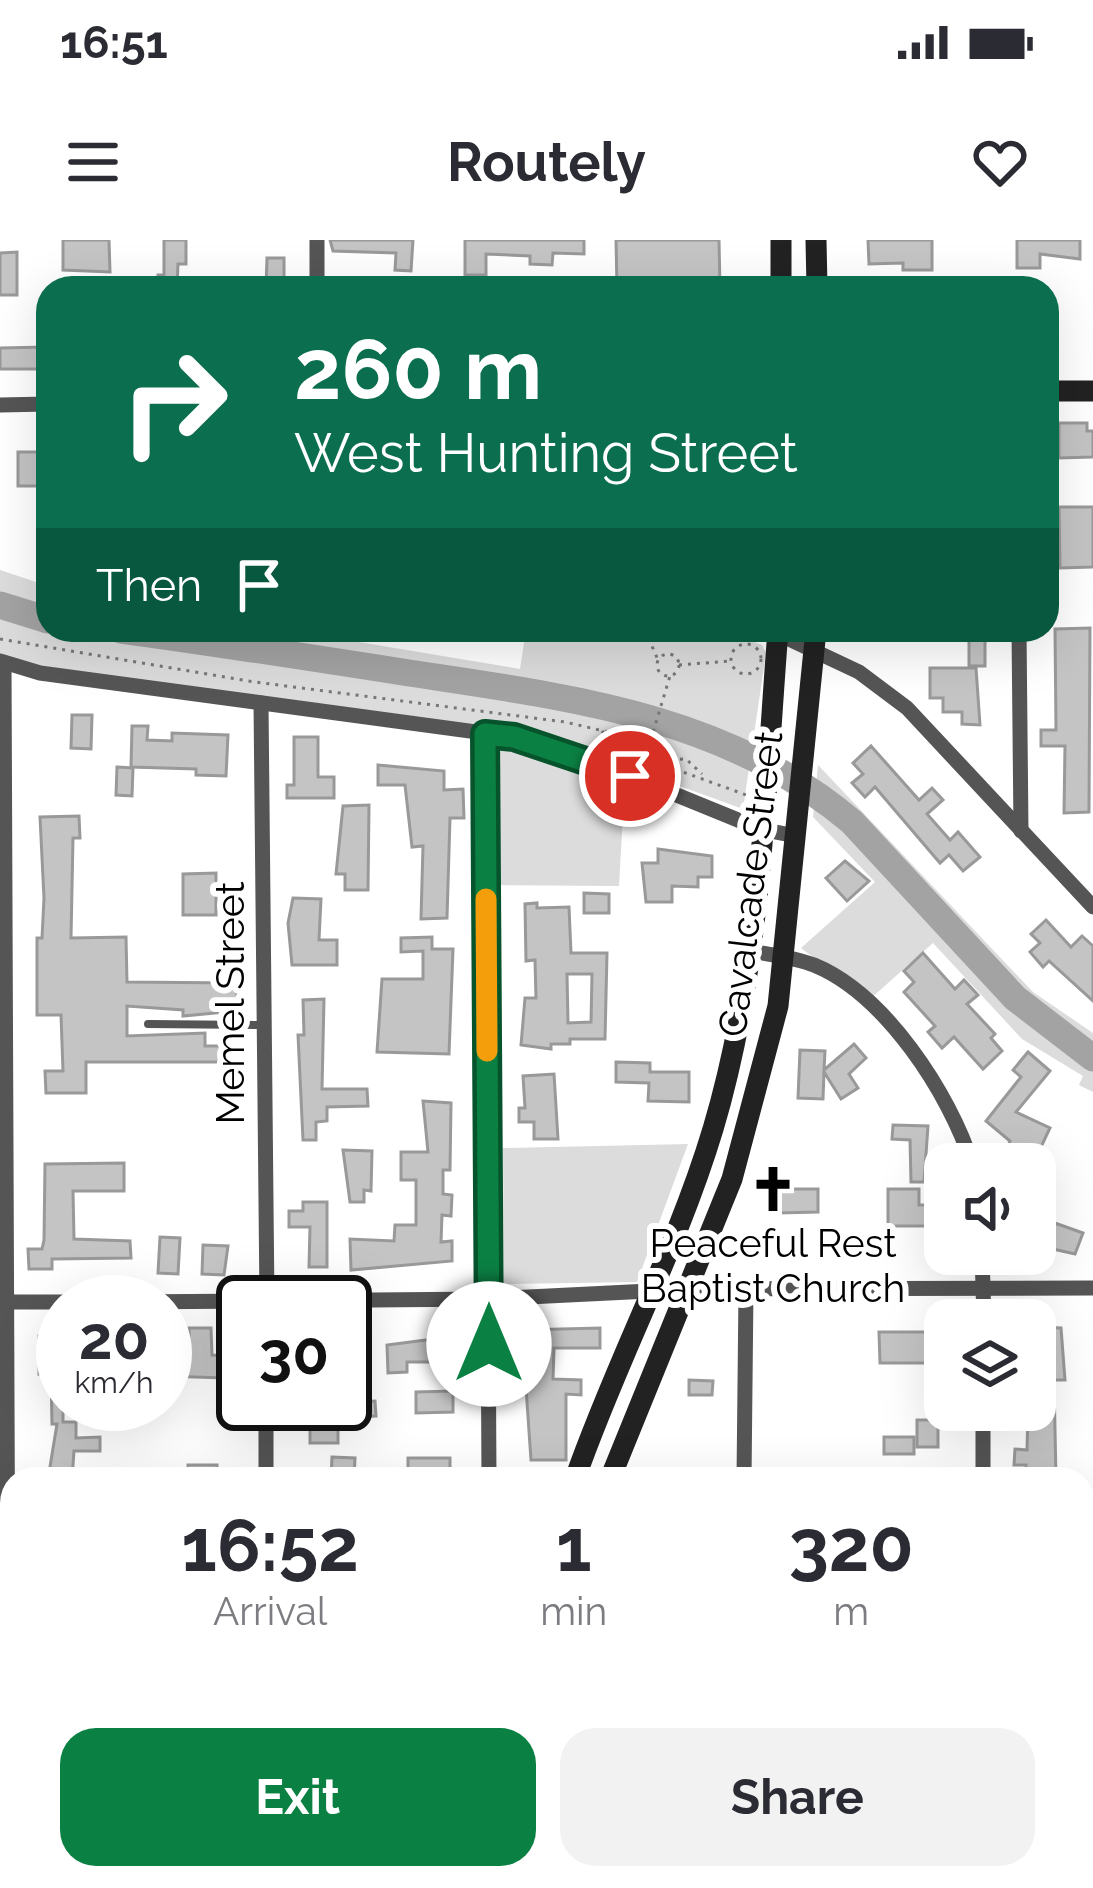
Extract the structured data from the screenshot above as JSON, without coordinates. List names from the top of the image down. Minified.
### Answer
{"streets":{"main road":["Cavalcade Street"],"street":["Memel Street"]},"places":{"church":["Peaceful Rest Baptist Church"]},"page":{"status":"16:51","header":"Routely","turn":["260 m","West Hunting Street"],"then":"Then","speed":"20 km/h","limit":"30","eta":["16:52","Arrival","1","min","320","m"],"buttons":["Exit","Share"]}}
